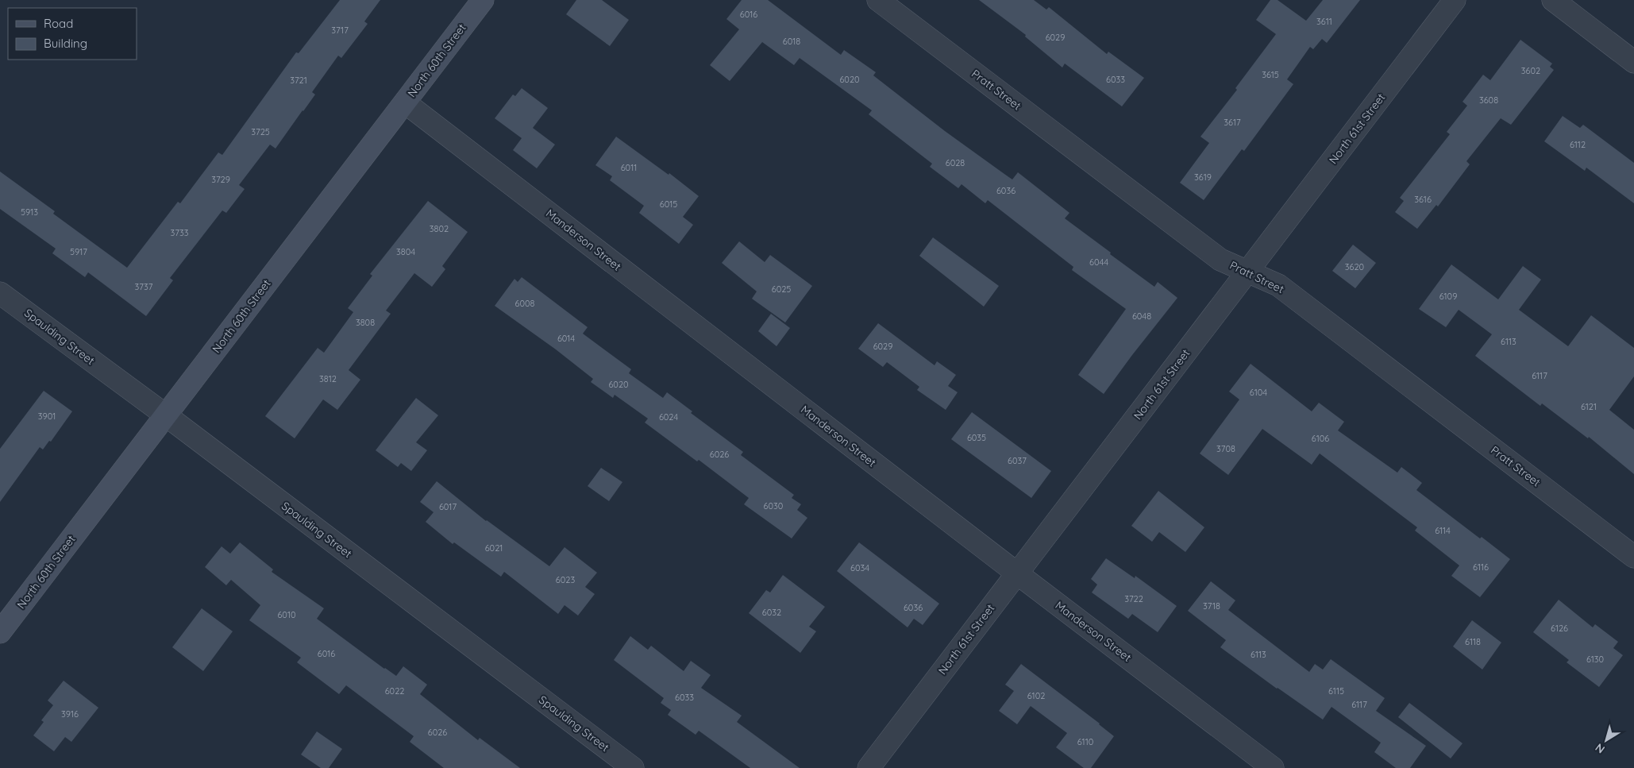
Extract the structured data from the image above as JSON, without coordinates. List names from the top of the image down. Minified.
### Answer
{"streets":{"main road":["North 60th Street"],"street":["Pratt Street","North 61st Street","Manderson Street","Spaulding Street"]},"crossings":[["North 60th Street","Manderson Street"],["North 60th Street","Spaulding Street"],["Pratt Street","North 61st Street"],["North 61st Street","Manderson Street"]],"house_numbers":["6016","3611","3717","6029","6018","3602","3615","6020","6033","3721","3608","3617","3725","6112","6028","6011","3619","3729","6036","3616","6015","5913","3802","3733","5917","3804","6044","3620","3737","6025","6109","6008","6048","3808","6014","6113","6029","6117","3812","6020","6104","6121","3901","6024","6035","6106","3708","6026","6037","6030","6017","6114","6021","6116","6034","6023","3722","3718","6036","6032","6010","6126","6118","6016","6113","6130","6022","6115","6102","6033","6117","3916","6026","6110"],"legend":["Road","Building"],"north":"bottom left"}
